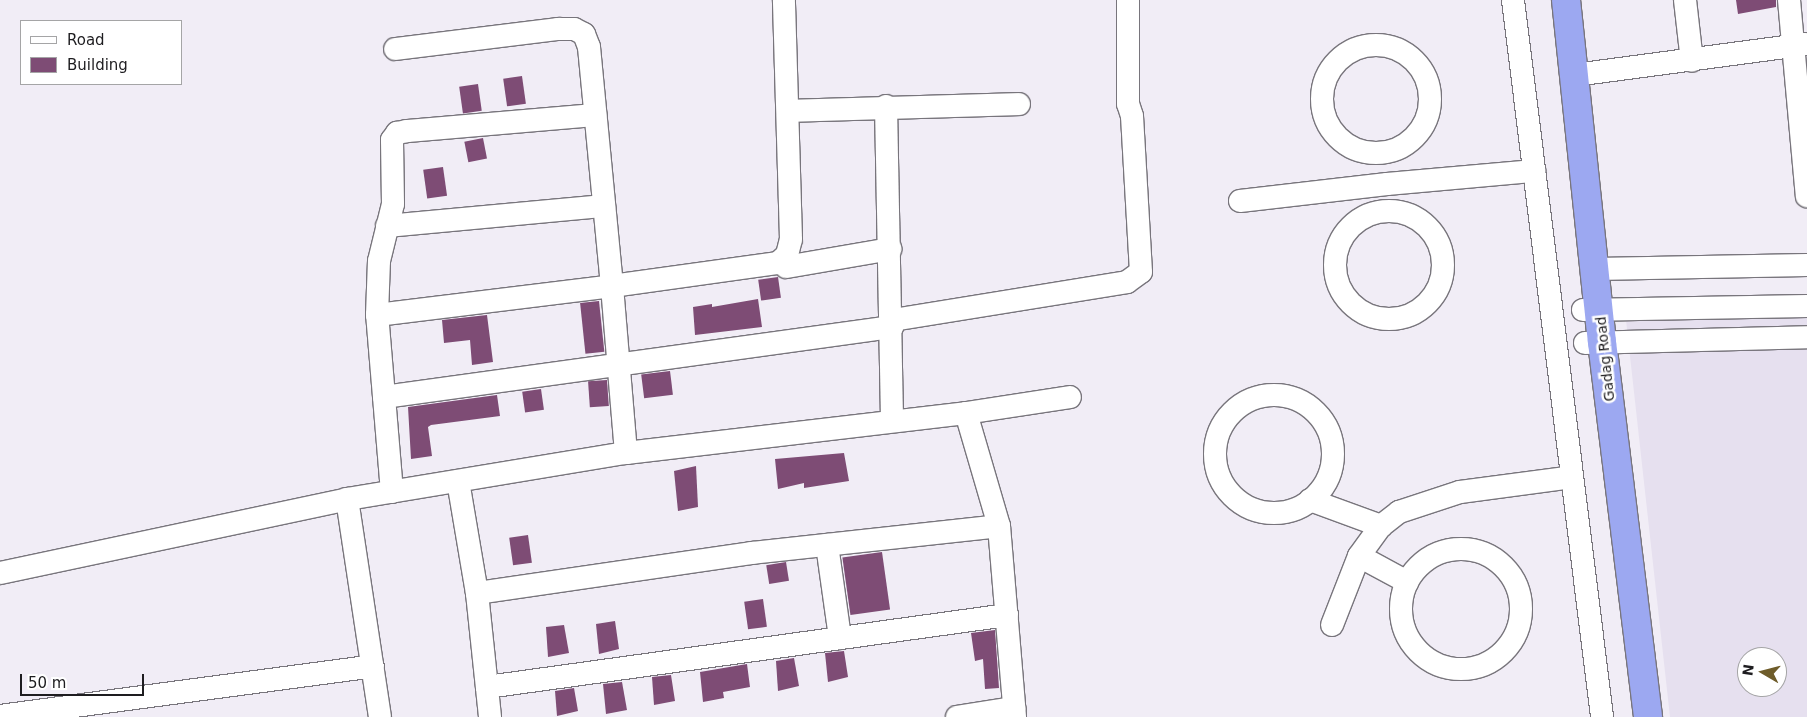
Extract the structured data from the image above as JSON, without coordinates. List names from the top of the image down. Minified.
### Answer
{"streets":{"highway":["Gadag Road"]},"legend":["Road","Building"],"scale_bar":"50 m","north":"left"}
